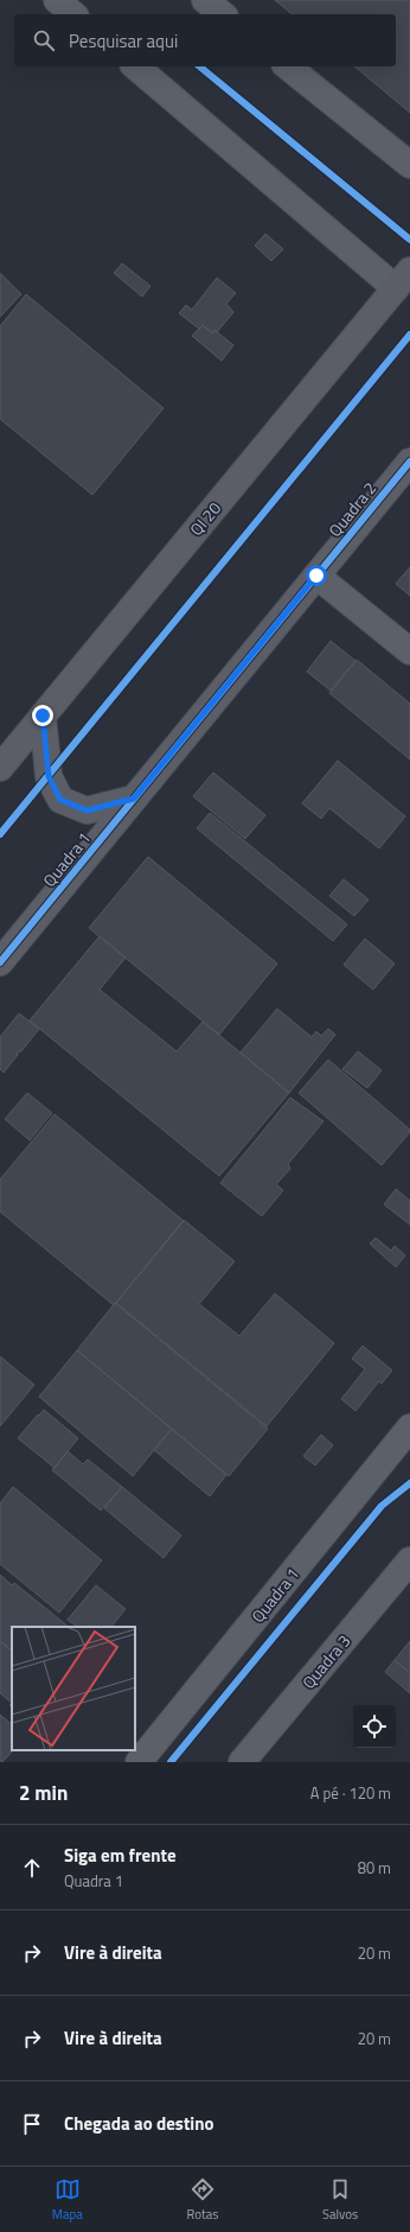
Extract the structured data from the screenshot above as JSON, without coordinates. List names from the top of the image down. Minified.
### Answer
{"streets":{"street":["Quadra 2","QI 20","Quadra 1","Quadra 3"]},"crossings":[["Quadra 2","Quadra 1"]],"page":{"search":"Pesquisar aqui","heading":["2 min","A pé · 120 m"],"list":[["Siga em frente","Quadra 1","80 m"],["Vire à direita","20 m"],["Vire à direita","20 m"],"Chegada ao destino"],"nav":["Mapa","Rotas","Salvos"]}}
